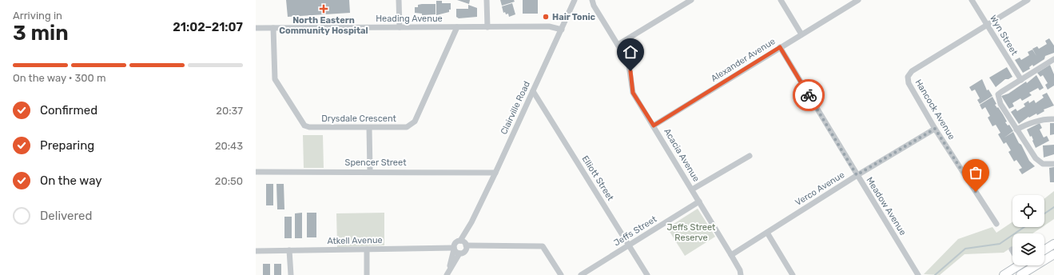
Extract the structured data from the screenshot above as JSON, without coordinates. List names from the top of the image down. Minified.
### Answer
{"streets":{"street":["Heading Avenue","Wyn Street","Alexander Avenue","Clairville Road","Hancock Avenue","Drysdale Crescent","Acacia Avenue","Spencer Street","Elliott Street","Verco Avenue","Meadow Avenue","Jeffs Street","Atkell Avenue"]},"crossings":[["Heading Avenue","Clairville Road"],["Heading Avenue","Drysdale Crescent"],["Wyn Street","Hancock Avenue"],["Alexander Avenue","Acacia Avenue"],["Alexander Avenue","Meadow Avenue"],["Clairville Road","Spencer Street"],["Clairville Road","Elliott Street"],["Clairville Road","Atkell Avenue"],["Hancock Avenue","Verco Avenue"],["Acacia Avenue","Verco Avenue"],["Acacia Avenue","Jeffs Street"],["Elliott Street","Jeffs Street"],["Verco Avenue","Meadow Avenue"]],"parks":["Jeffs Street Reserve"],"places":{"health":["North Eastern Community Hospital"],"other":["Hair Tonic"]},"page":{"heading":["3 min","Arriving in","21:02–21:07"],"bar":"On the way · 300 m","list":[["Confirmed","20:37"],["Preparing","20:43"],["On the way","20:50"],"Delivered"]}}
